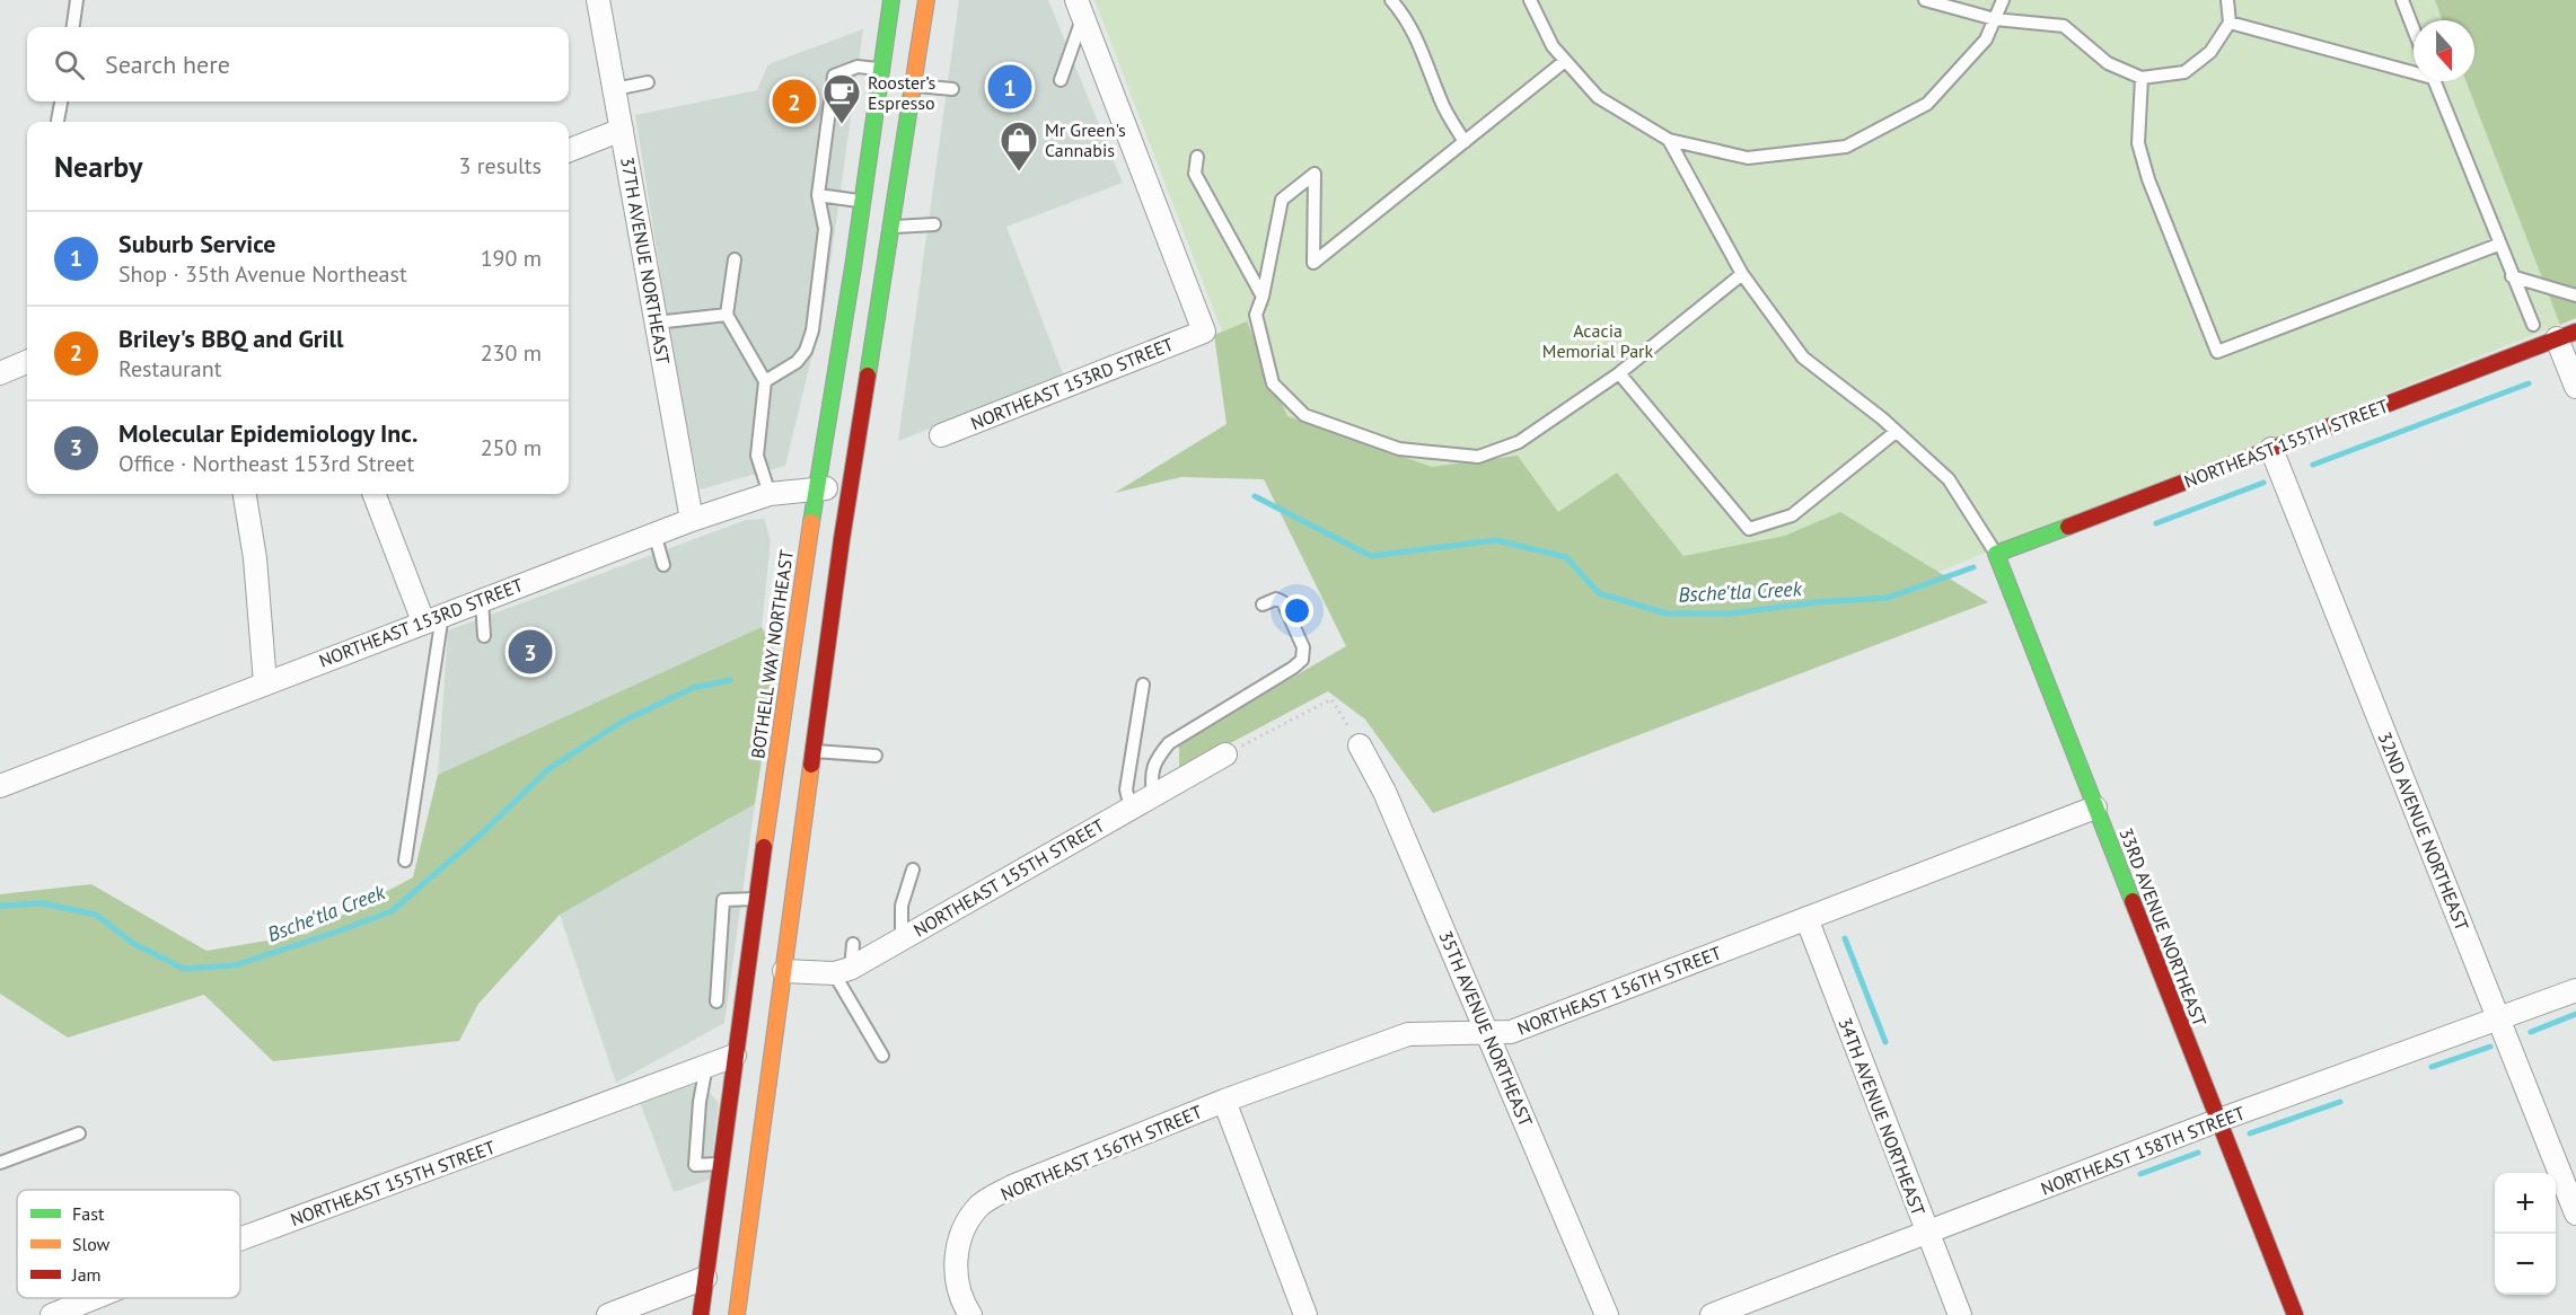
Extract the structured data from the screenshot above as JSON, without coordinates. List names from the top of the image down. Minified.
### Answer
{"streets":{"main road":["NORTHEAST 155TH STREET","BOTHELL WAY NORTHEAST","33RD AVENUE NORTHEAST"],"street":["37TH AVENUE NORTHEAST","NORTHEAST 153RD STREET","32ND AVENUE NORTHEAST","NORTHEAST 156TH STREET","35TH AVENUE NORTHEAST","34TH AVENUE NORTHEAST","NORTHEAST 158TH STREET"]},"crossings":[["37TH AVENUE NORTHEAST","NORTHEAST 153RD STREET"],["NORTHEAST 153RD STREET","BOTHELL WAY NORTHEAST"],["NORTHEAST 155TH STREET","BOTHELL WAY NORTHEAST"],["NORTHEAST 155TH STREET","32ND AVENUE NORTHEAST"],["NORTHEAST 155TH STREET","33RD AVENUE NORTHEAST"],["32ND AVENUE NORTHEAST","NORTHEAST 158TH STREET"],["33RD AVENUE NORTHEAST","NORTHEAST 156TH STREET"],["33RD AVENUE NORTHEAST","NORTHEAST 158TH STREET"],["NORTHEAST 156TH STREET","35TH AVENUE NORTHEAST"],["NORTHEAST 156TH STREET","34TH AVENUE NORTHEAST"],["34TH AVENUE NORTHEAST","NORTHEAST 158TH STREET"]],"water":["Bsche'tla Creek"],"parks":["Acacia Memorial Park"],"places":{"cafe":["Rooster’s Espresso"],"shop":["Mr Green's Cannabis"]},"legend":["Fast","Slow","Jam"],"north":"bottom","page":{"search":"Search here","pins":["1","2","3"],"heading":["Nearby","3 results"],"list":[{"mark":"1","name":"Suburb Service","note":"Shop · 35th Avenue Northeast","value":"190 m"},{"mark":"2","name":"Briley's BBQ and Grill","note":"Restaurant","value":"230 m"},{"mark":"3","name":"Molecular Epidemiology Inc.","note":"Office · Northeast 153rd Street","value":"250 m"}],"map_buttons":["+","−"]}}
